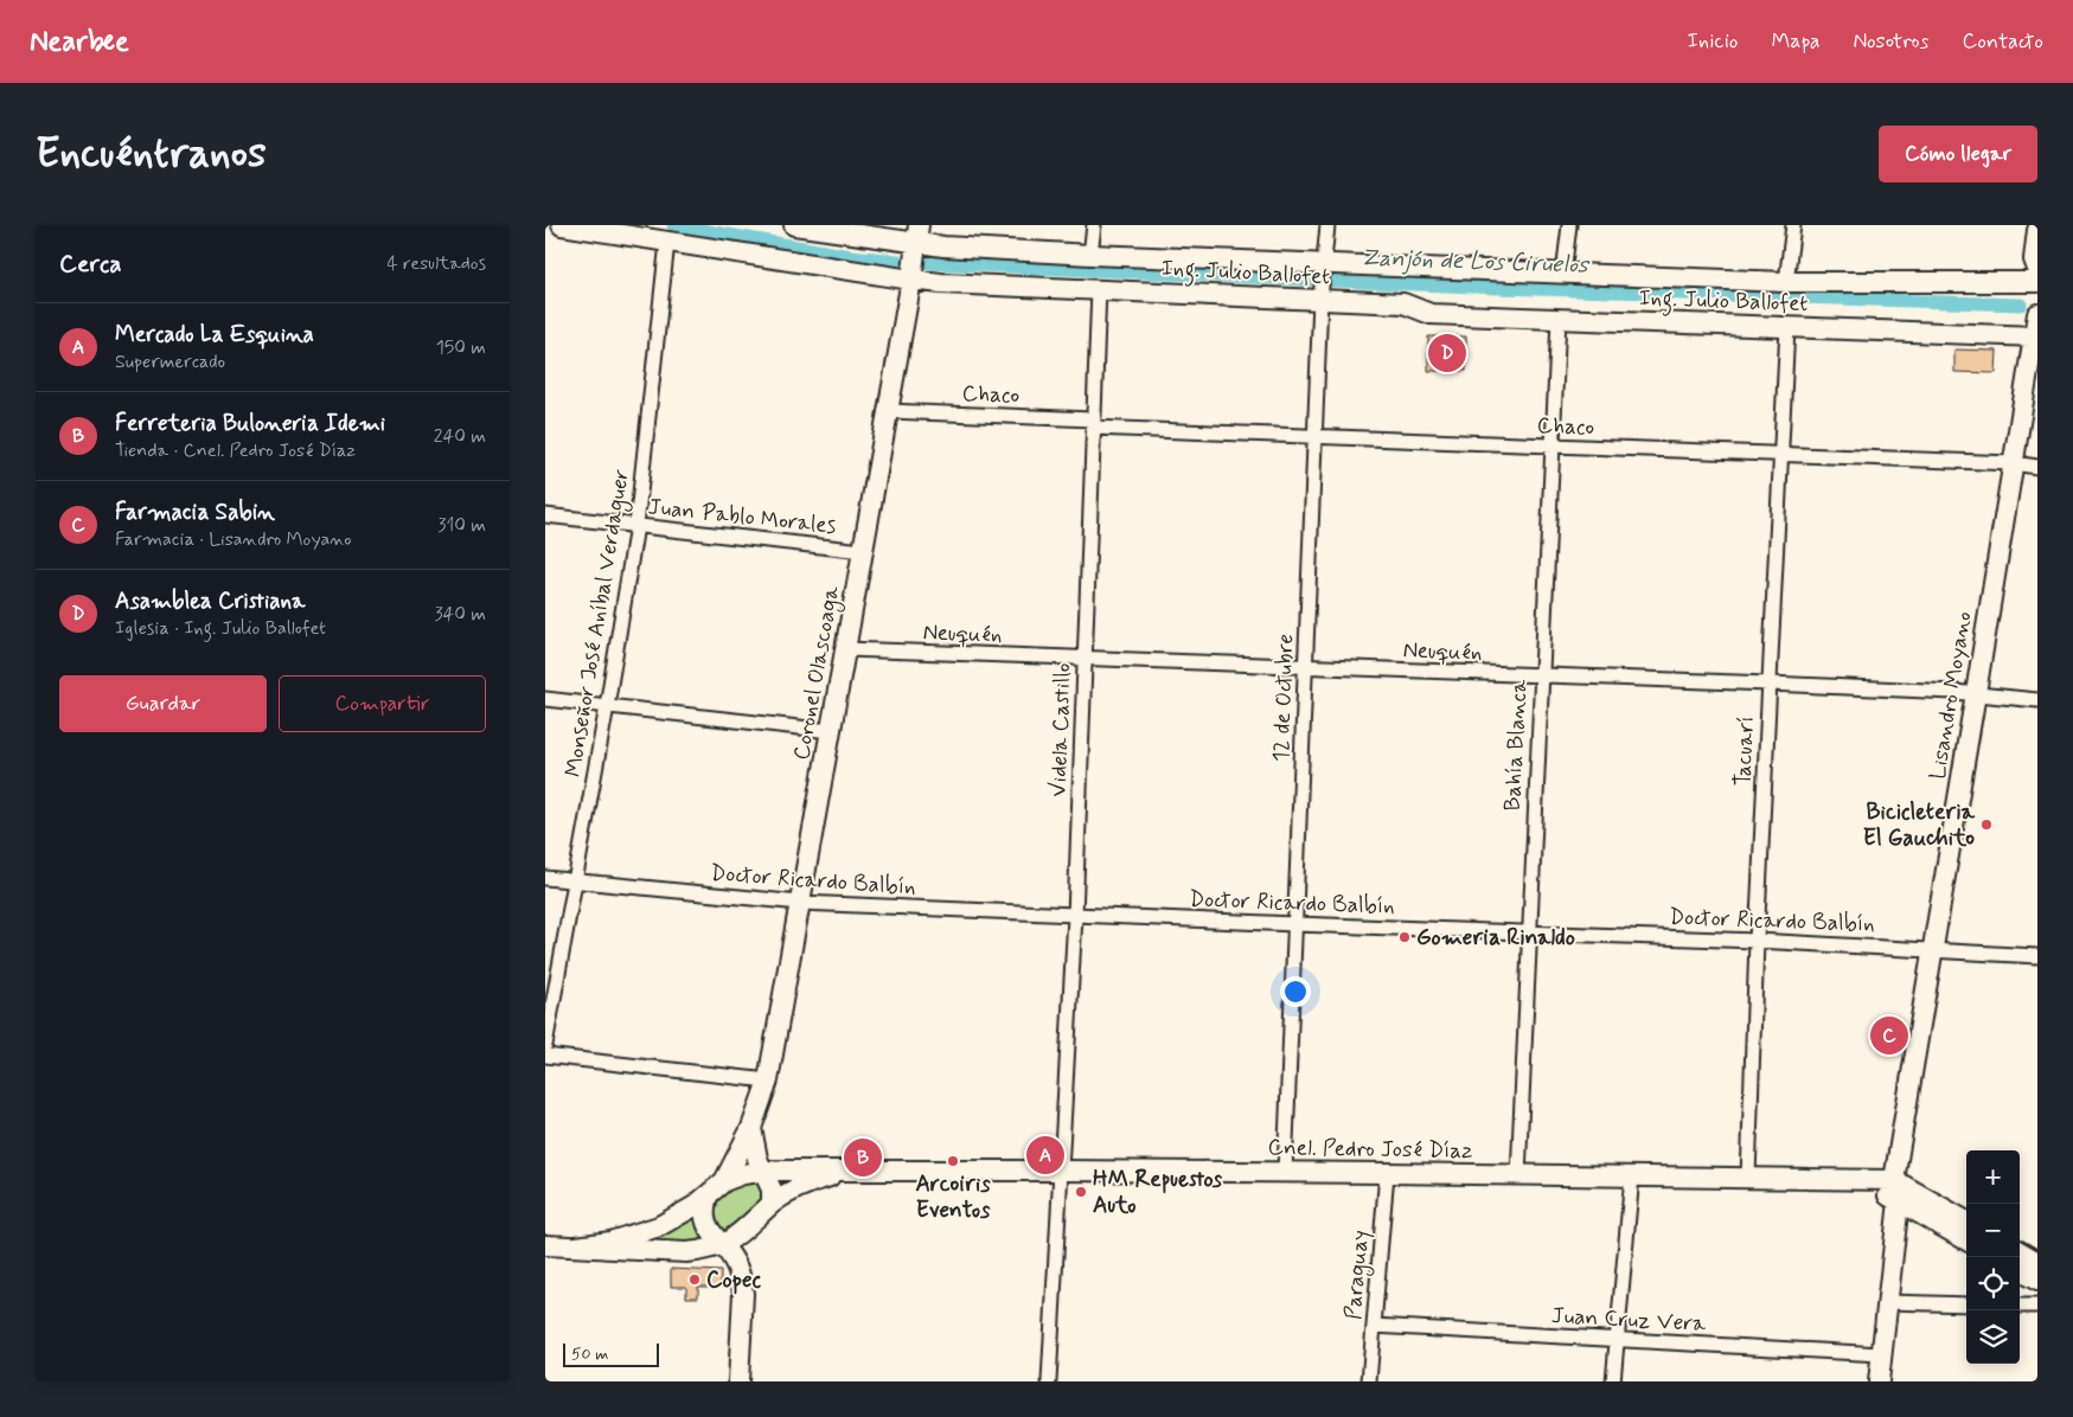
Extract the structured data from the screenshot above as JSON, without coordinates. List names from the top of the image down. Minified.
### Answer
{"streets":{"street":["Ing. Julio Ballofet","Chaco","Juan Pablo Morales","Monseñor José Aníbal Verdaguer","Neuquén","Coronel Olascoaga","Lisandro Moyano","12 de Octubre","Videla Castillo","Bahía Blanca","Tacuarí","Doctor Ricardo Balbín","Cnel. Pedro José Díaz","Paraguay","Juan Cruz Vera"]},"crossings":[["Ing. Julio Ballofet","Monseñor José Aníbal Verdaguer"],["Ing. Julio Ballofet","Coronel Olascoaga"],["Ing. Julio Ballofet","Lisandro Moyano"],["Ing. Julio Ballofet","12 de Octubre"],["Ing. Julio Ballofet","Videla Castillo"],["Ing. Julio Ballofet","Bahía Blanca"],["Ing. Julio Ballofet","Tacuarí"],["Chaco","Coronel Olascoaga"],["Chaco","Lisandro Moyano"],["Chaco","12 de Octubre"],["Chaco","Videla Castillo"],["Chaco","Bahía Blanca"],["Chaco","Tacuarí"],["Juan Pablo Morales","Monseñor José Aníbal Verdaguer"],["Juan Pablo Morales","Coronel Olascoaga"],["Monseñor José Aníbal Verdaguer","Doctor Ricardo Balbín"],["Neuquén","Coronel Olascoaga"],["Neuquén","Lisandro Moyano"],["Neuquén","12 de Octubre"],["Neuquén","Videla Castillo"],["Neuquén","Bahía Blanca"],["Neuquén","Tacuarí"],["Coronel Olascoaga","Doctor Ricardo Balbín"],["Coronel Olascoaga","Cnel. Pedro José Díaz"],["Lisandro Moyano","Doctor Ricardo Balbín"],["Lisandro Moyano","Cnel. Pedro José Díaz"],["Lisandro Moyano","Juan Cruz Vera"],["12 de Octubre","Doctor Ricardo Balbín"],["12 de Octubre","Cnel. Pedro José Díaz"],["Videla Castillo","Doctor Ricardo Balbín"],["Videla Castillo","Cnel. Pedro José Díaz"],["Bahía Blanca","Doctor Ricardo Balbín"],["Bahía Blanca","Cnel. Pedro José Díaz"],["Tacuarí","Doctor Ricardo Balbín"],["Tacuarí","Cnel. Pedro José Díaz"],["Cnel. Pedro José Díaz","Paraguay"],["Paraguay","Juan Cruz Vera"]],"water":["Zanjón de Los Ciruelos"],"places":["Bicicleteria El Gauchito","Gomeria Rinaldo","Arcoiris Eventos","HM Repuestos Auto","Copec"],"scale_bar":"50 m","page":{"header":"Nearbee","nav":["Inicio","Mapa","Nosotros","Contacto"],"buttons":["Cómo llegar",["Guardar","Compartir"]],"title":"Encuéntranos","heading":["Cerca","4 resultados"],"list":[{"mark":"A","name":"Mercado La Esquina","note":"Supermercado","value":"150 m"},{"mark":"B","name":"Ferreteria Buloneria Idemi","note":"Tienda · Cnel. Pedro José Díaz","value":"240 m"},{"mark":"C","name":"Farmacia Sabin","note":"Farmacia · Lisandro Moyano","value":"310 m"},{"mark":"D","name":"Asamblea Cristiana","note":"Iglesia · Ing. Julio Ballofet","value":"340 m"}],"pins":["D","C","A","B"],"map_buttons":["+","−"],"scale":"50 m"}}
